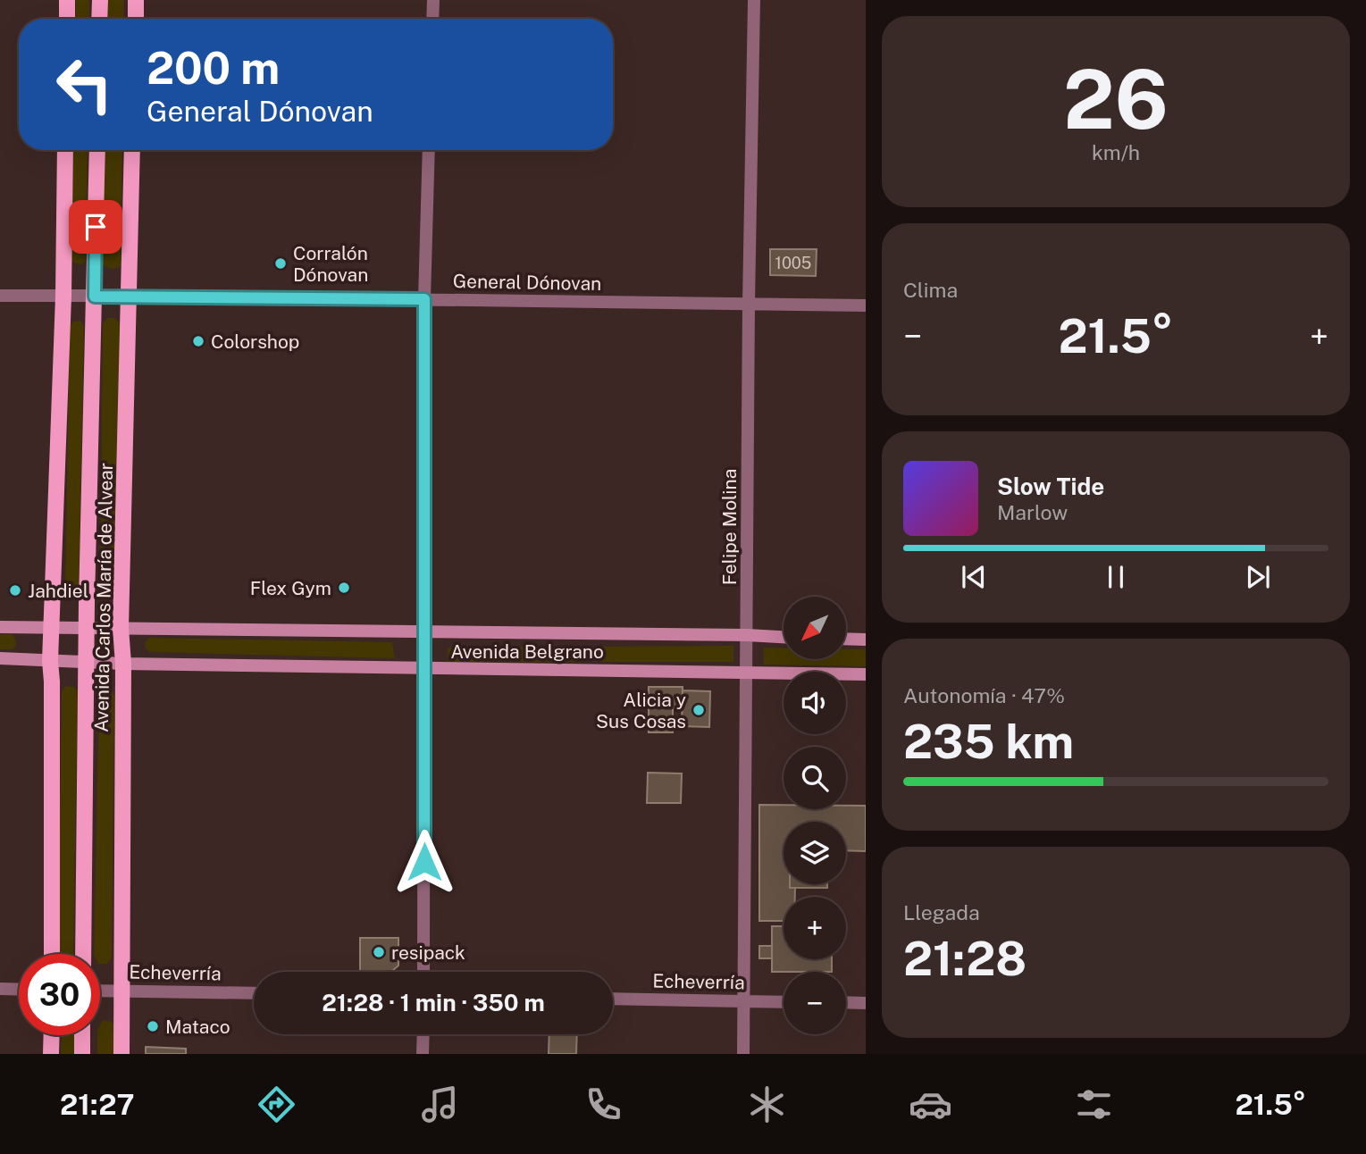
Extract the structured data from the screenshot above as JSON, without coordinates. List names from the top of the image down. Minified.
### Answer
{"streets":{"main road":["Avenida Carlos María de Alvear","Avenida Belgrano"],"street":["General Dónovan","Felipe Molina","Echeverría"]},"crossings":[["General Dónovan","Felipe Molina"],["General Dónovan","Avenida Carlos María de Alvear"],["Felipe Molina","Avenida Belgrano"],["Felipe Molina","Echeverría"],["Avenida Carlos María de Alvear","Avenida Belgrano"],["Avenida Carlos María de Alvear","Echeverría"]],"places":["Corralón Dónovan","Colorshop","Flex Gym","Jahdiel","Alicia y Sus Cosas","resipack","Mataco"],"house_numbers":["1005"],"north":"bottom left","page":{"tile":[["26","km/h"],"Clima",["Autonomía · 47%","235 km"],["Llegada","21:28"]],"turn":["200 m","General Dónovan"],"heat":["−","21.5°","+"],"song":["Slow Tide","Marlow"],"map_buttons":["+","−"],"limit":"30","trip":"21:28 · 1 min · 350 m","tabs":["21:27","21.5°"]}}
